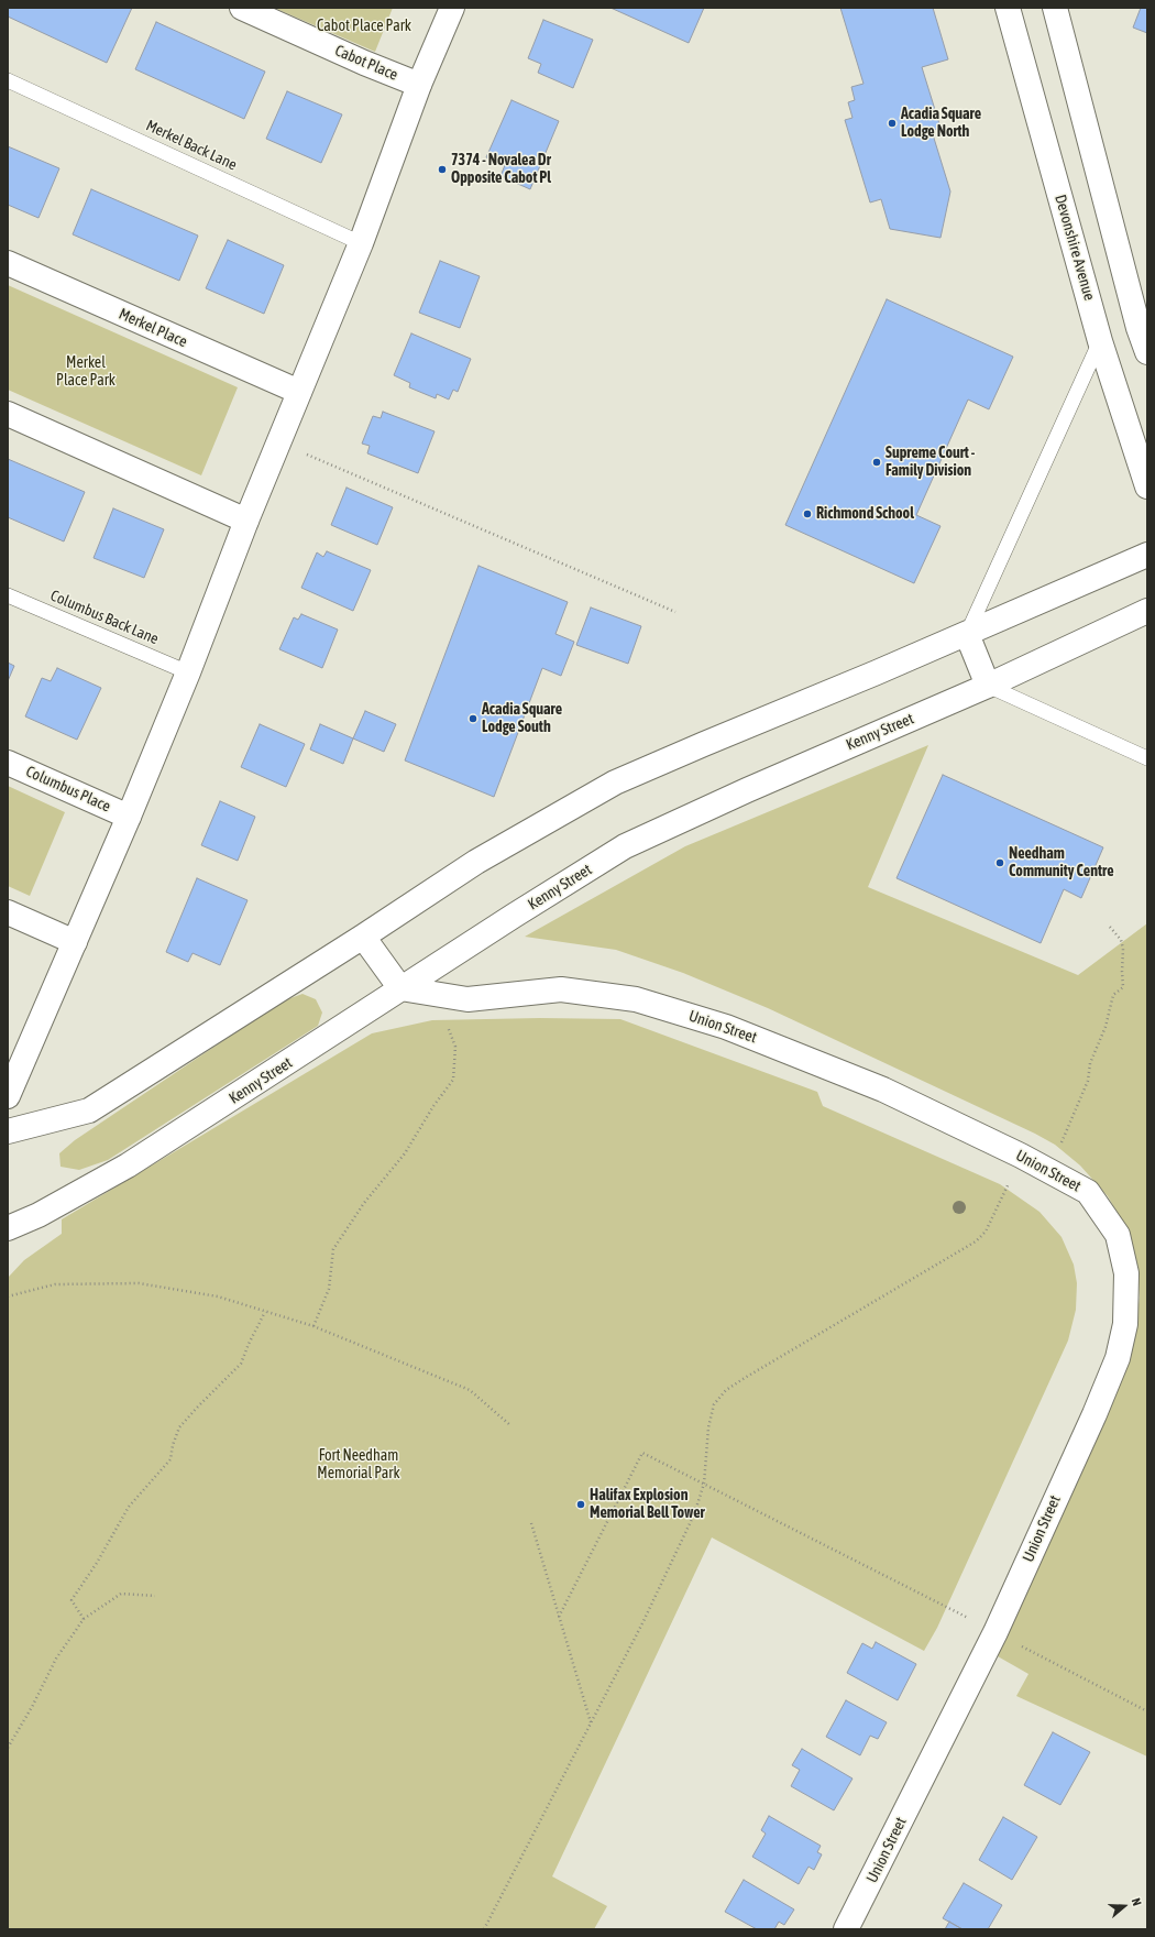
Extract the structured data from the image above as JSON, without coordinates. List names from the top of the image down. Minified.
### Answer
{"streets":{"street":["Cabot Place","Devonshire Avenue","Merkel Place","Kenny Street","Columbus Place","Union Street"],"lane":["Merkel Back Lane","Columbus Back Lane"]},"crossings":[["Kenny Street","Union Street"]],"parks":["Cabot Place Park","Merkel Place Park","Fort Needham Memorial Park"],"places":["Acadia Square Lodge North","7374 - Novalea Dr Opposite Cabot Pl","Supreme Court - Family Division","Richmond School","Acadia Square Lodge South","Needham Community Centre","Halifax Explosion Memorial Bell Tower"],"north":"right"}
